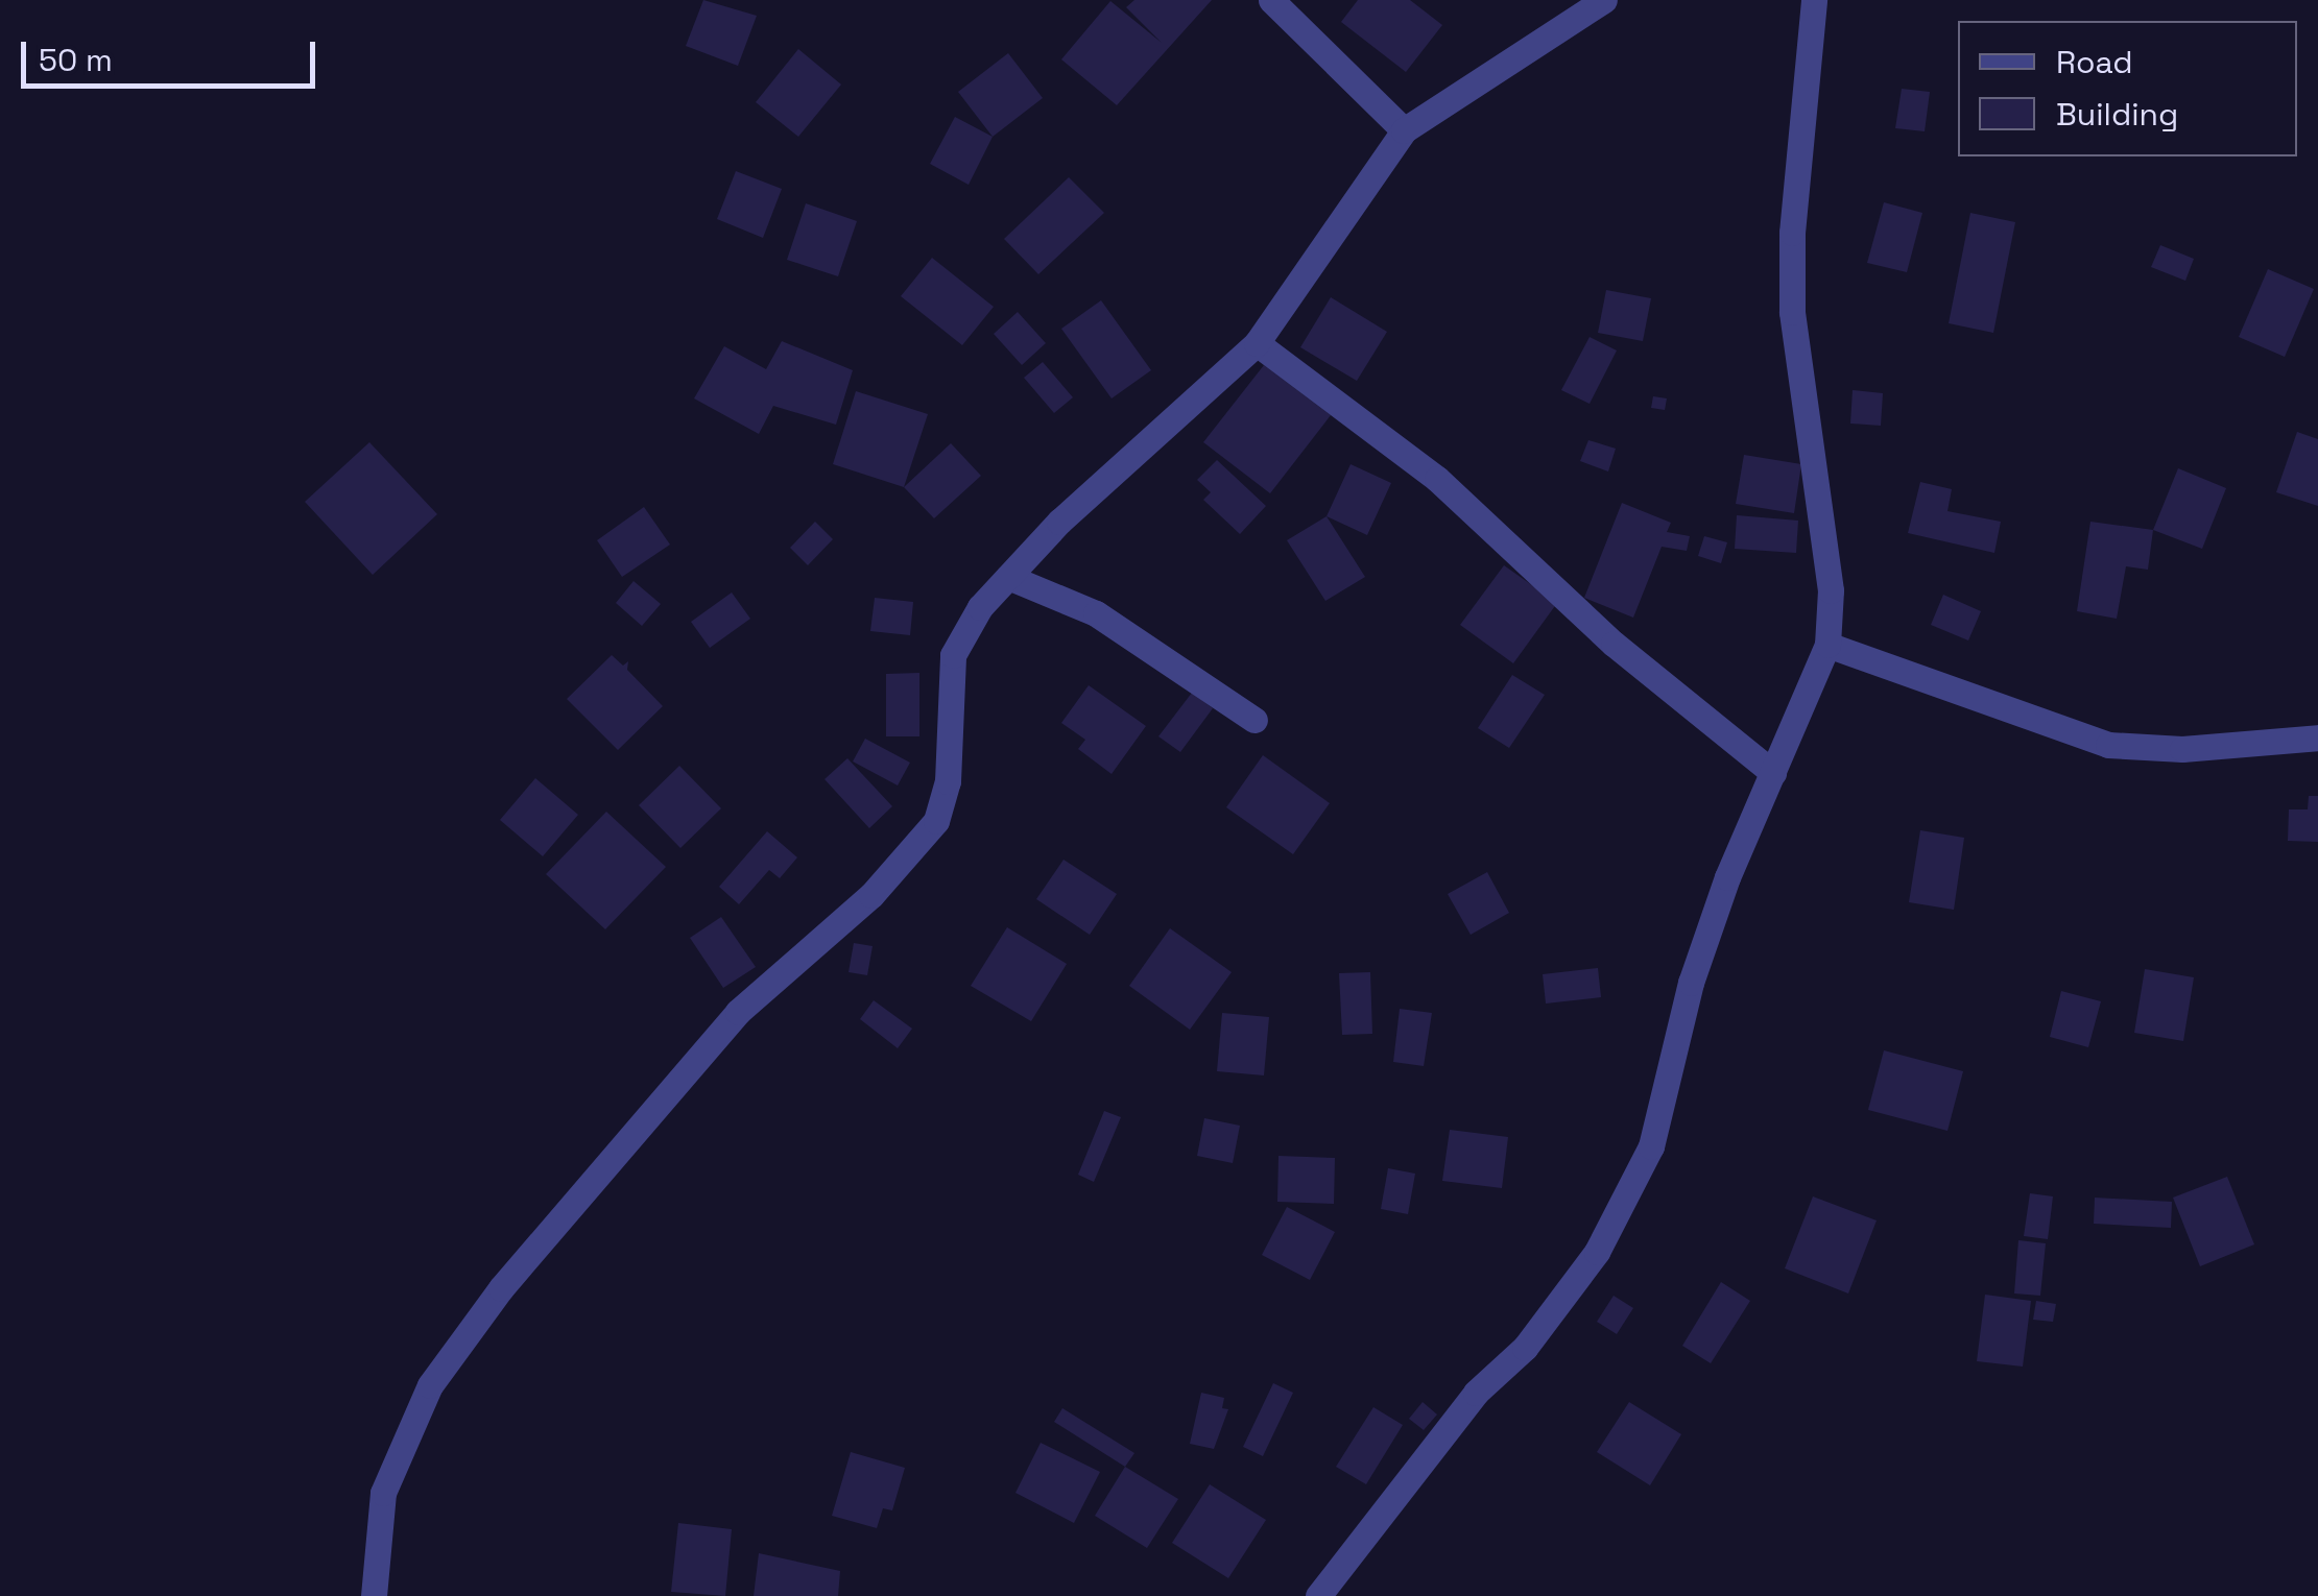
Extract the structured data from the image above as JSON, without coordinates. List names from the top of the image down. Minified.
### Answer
{"legend":["Road","Building"],"scale_bar":"50 m"}
